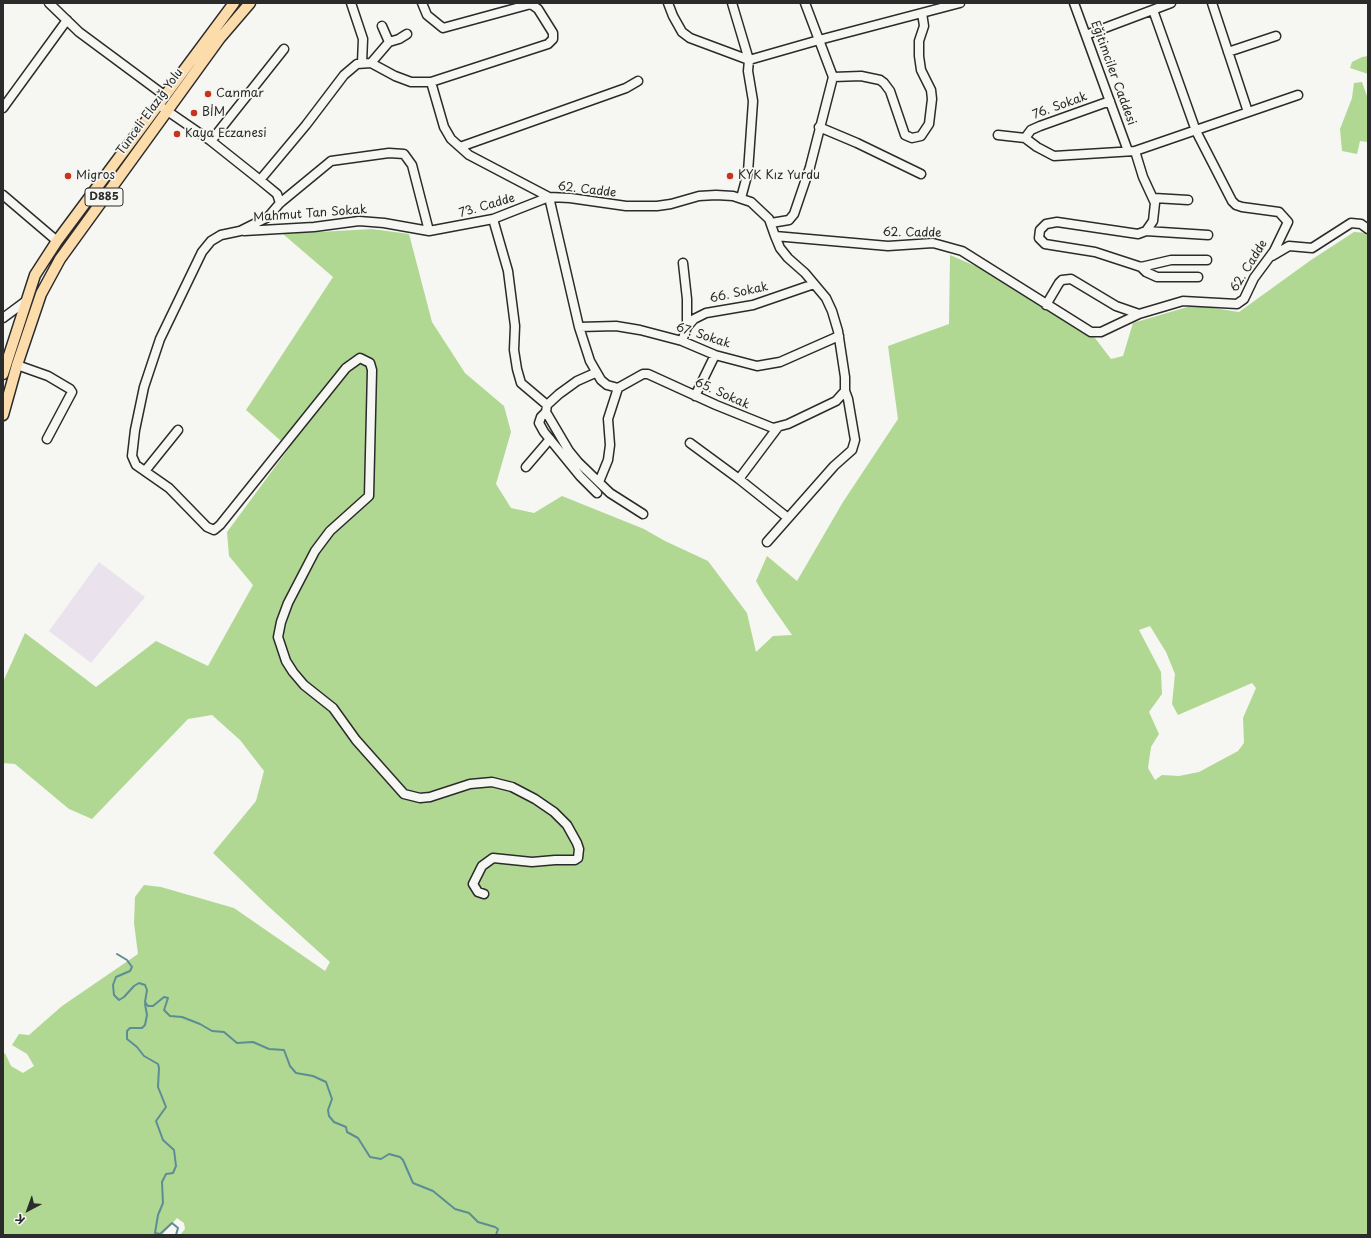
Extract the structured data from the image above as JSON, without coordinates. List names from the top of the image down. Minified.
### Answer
{"streets":{"main road":["Tunceli Elazığ Yolu","D885"],"street":["Eğitimciler Caddesi","76. Sokak","62. Cadde","73. Cadde","Mahmut Tan Sokak","66. Sokak","67. Sokak","65. Sokak"]},"crossings":[["Eğitimciler Caddesi","76. Sokak"],["Tunceli Elazığ Yolu","Mahmut Tan Sokak"],["62. Cadde","73. Cadde"],["73. Cadde","Mahmut Tan Sokak"]],"places":["Canmar","BİM","Kaya Eczanesi","Migros","KYK Kız Yurdu"],"north":"bottom left"}
